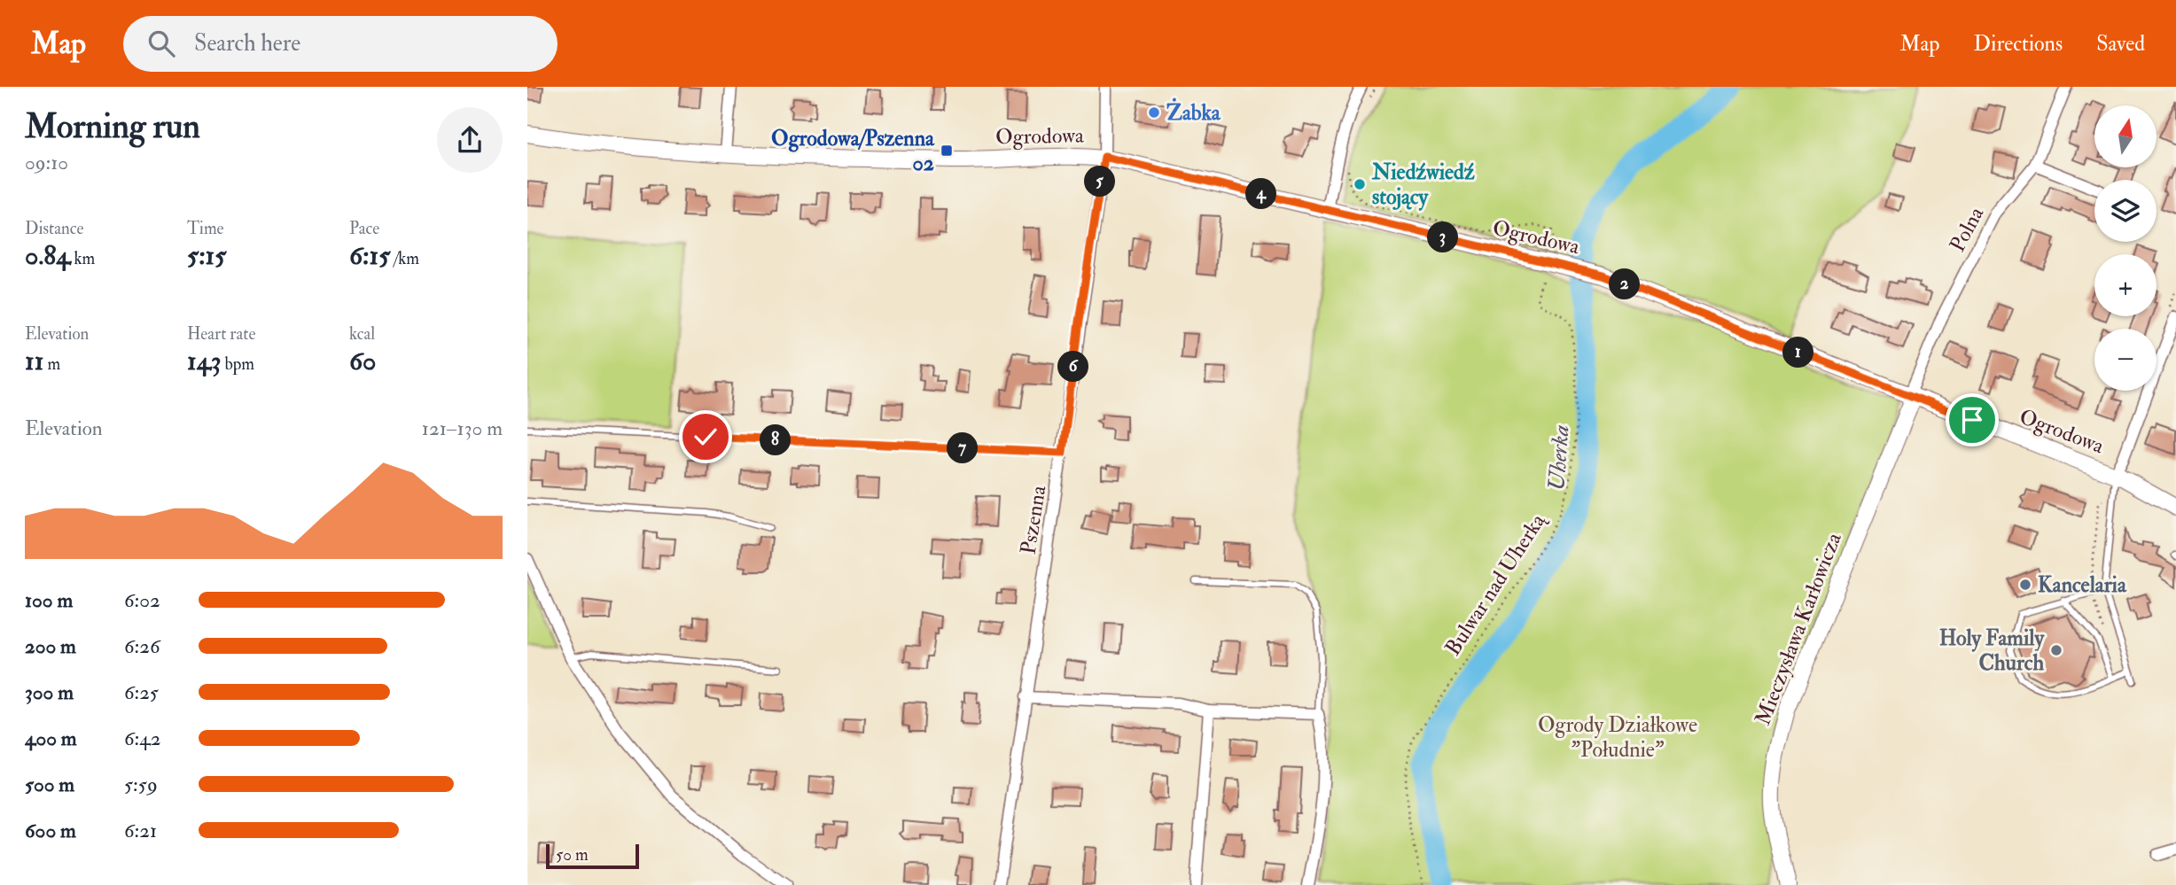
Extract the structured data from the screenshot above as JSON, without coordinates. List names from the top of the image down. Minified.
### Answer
{"streets":{"street":["Ogrodowa","Polna","Pszenna","Mieczysława Karłowicza"],"path":["Bulwar nad Uherką"]},"crossings":[["Ogrodowa","Polna"],["Ogrodowa","Pszenna"],["Ogrodowa","Mieczysława Karłowicza"],["Polna","Mieczysława Karłowicza"]],"water":["Uherka"],"parks":["Ogrody Działkowe \"Południe\""],"places":{"other":["Żabka","Niedźwiedź stojący","Kancelaria","Holy Family Church"],"transit":["Ogrodowa/Pszenna 02"]},"scale_bar":"50 m","north":"top","page":{"header":"Map","search":"Search here","nav":["Map","Directions","Saved"],"heading":["Morning run","09:10"],"map_buttons":["+","−"],"pins":["5","4","3","2","1","6","8","7"],"stats":[["Distance","0.84 km"],["Time","5:15"],["Pace","6:15 /km"],["Elevation","11 m"],["Heart rate","143 bpm"],["kcal","60"]],"chart":["Elevation","121–130 m"],"list":[{"name":"100 m","note":"6:02"},{"name":"200 m","note":"6:26"},{"name":"300 m","note":"6:25"},{"name":"400 m","note":"6:42"},{"name":"500 m","note":"5:59"},{"name":"600 m","note":"6:21"}],"scale":"50 m"}}
